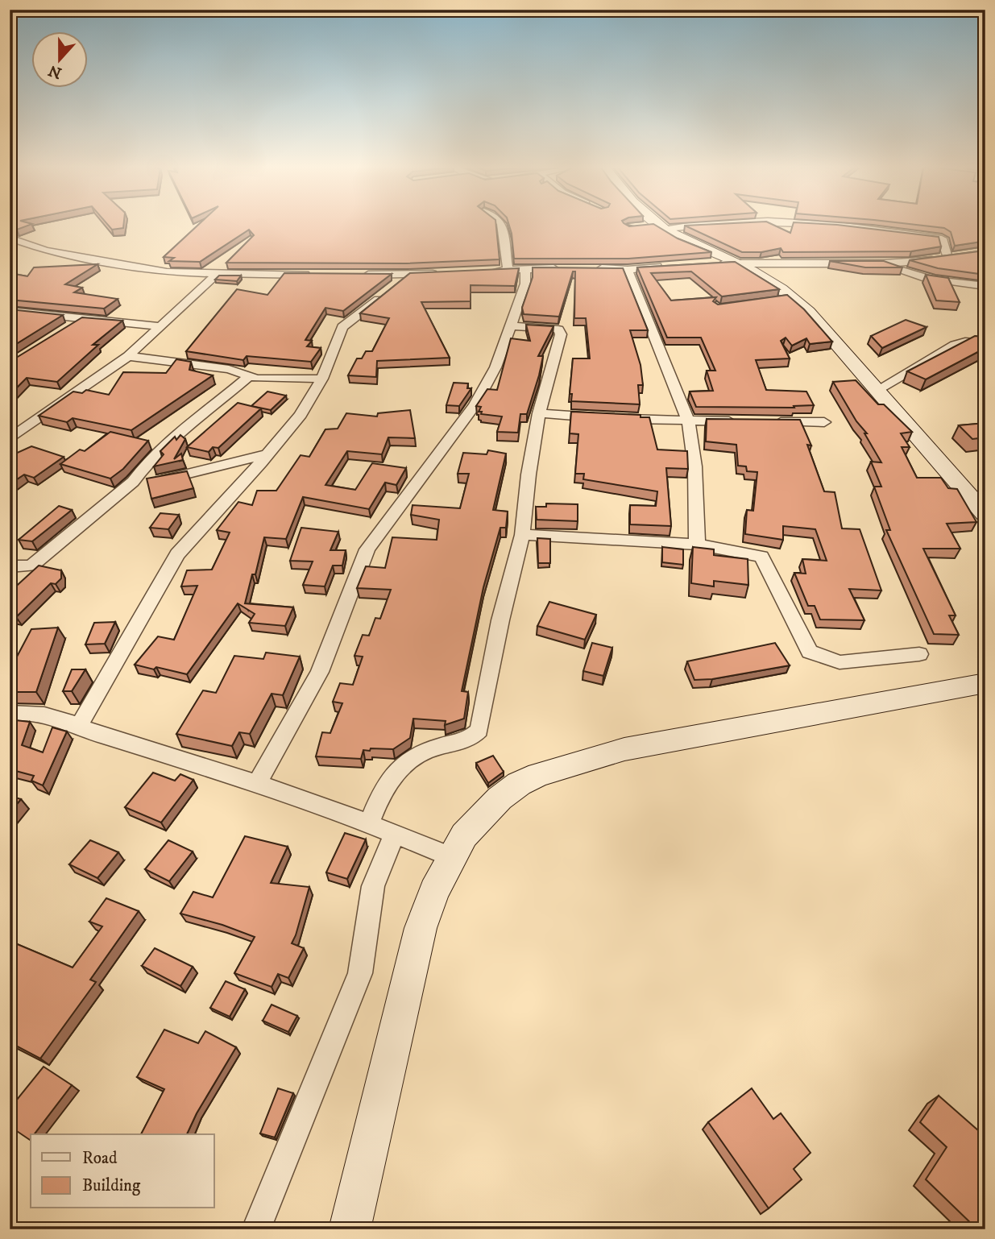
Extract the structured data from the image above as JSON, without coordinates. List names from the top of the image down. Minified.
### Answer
{"legend":["Road","Building"],"north":"bottom"}
